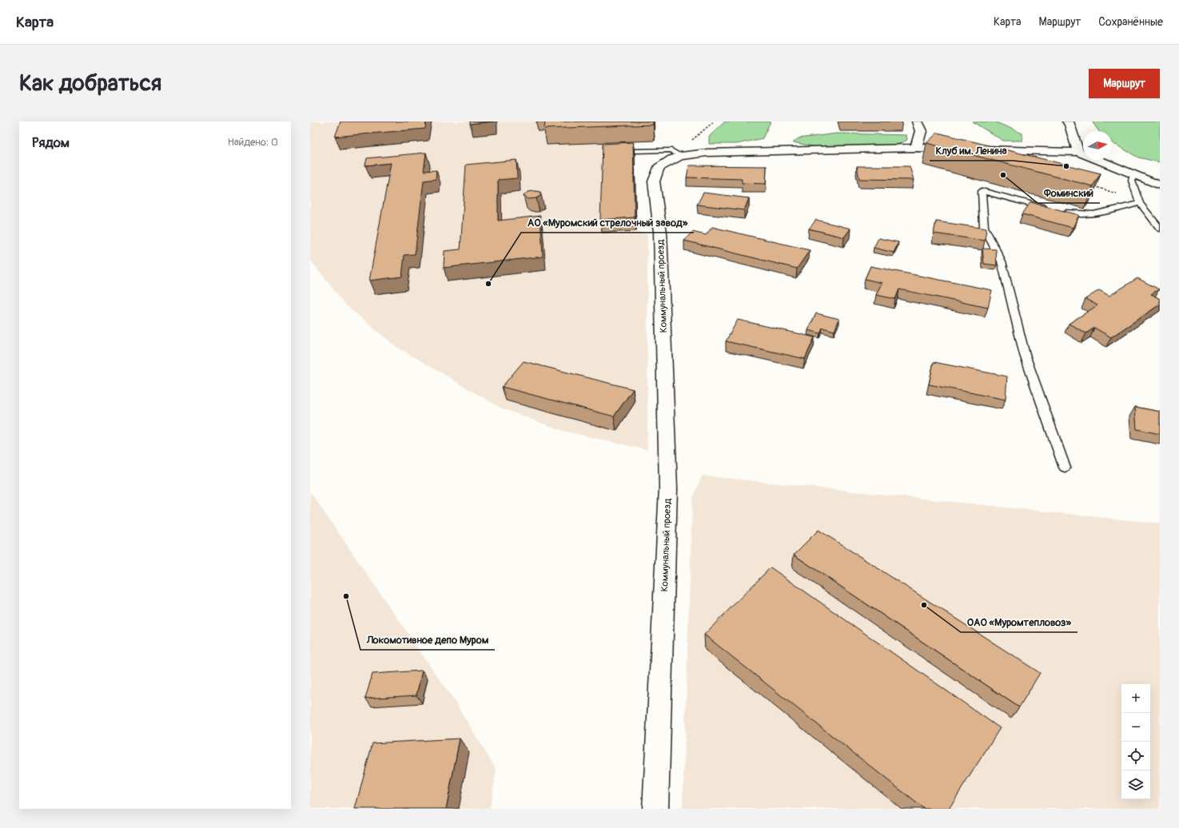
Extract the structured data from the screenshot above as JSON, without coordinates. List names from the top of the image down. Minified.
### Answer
{"streets":{"street":["Коммунальный проезд"]},"places":["Клуб им. Ленина","Фоминский","АО «Муромский стрелочный завод»","Локомотивное депо Муром","ОАО «Муромтепловоз»"],"north":"right","page":{"header":"Карта","nav":["Карта","Маршрут","Сохранённые"],"buttons":"Маршрут","title":"Как добраться","heading":["Рядом","Найдено: 0"],"map_buttons":["+","−"]}}
